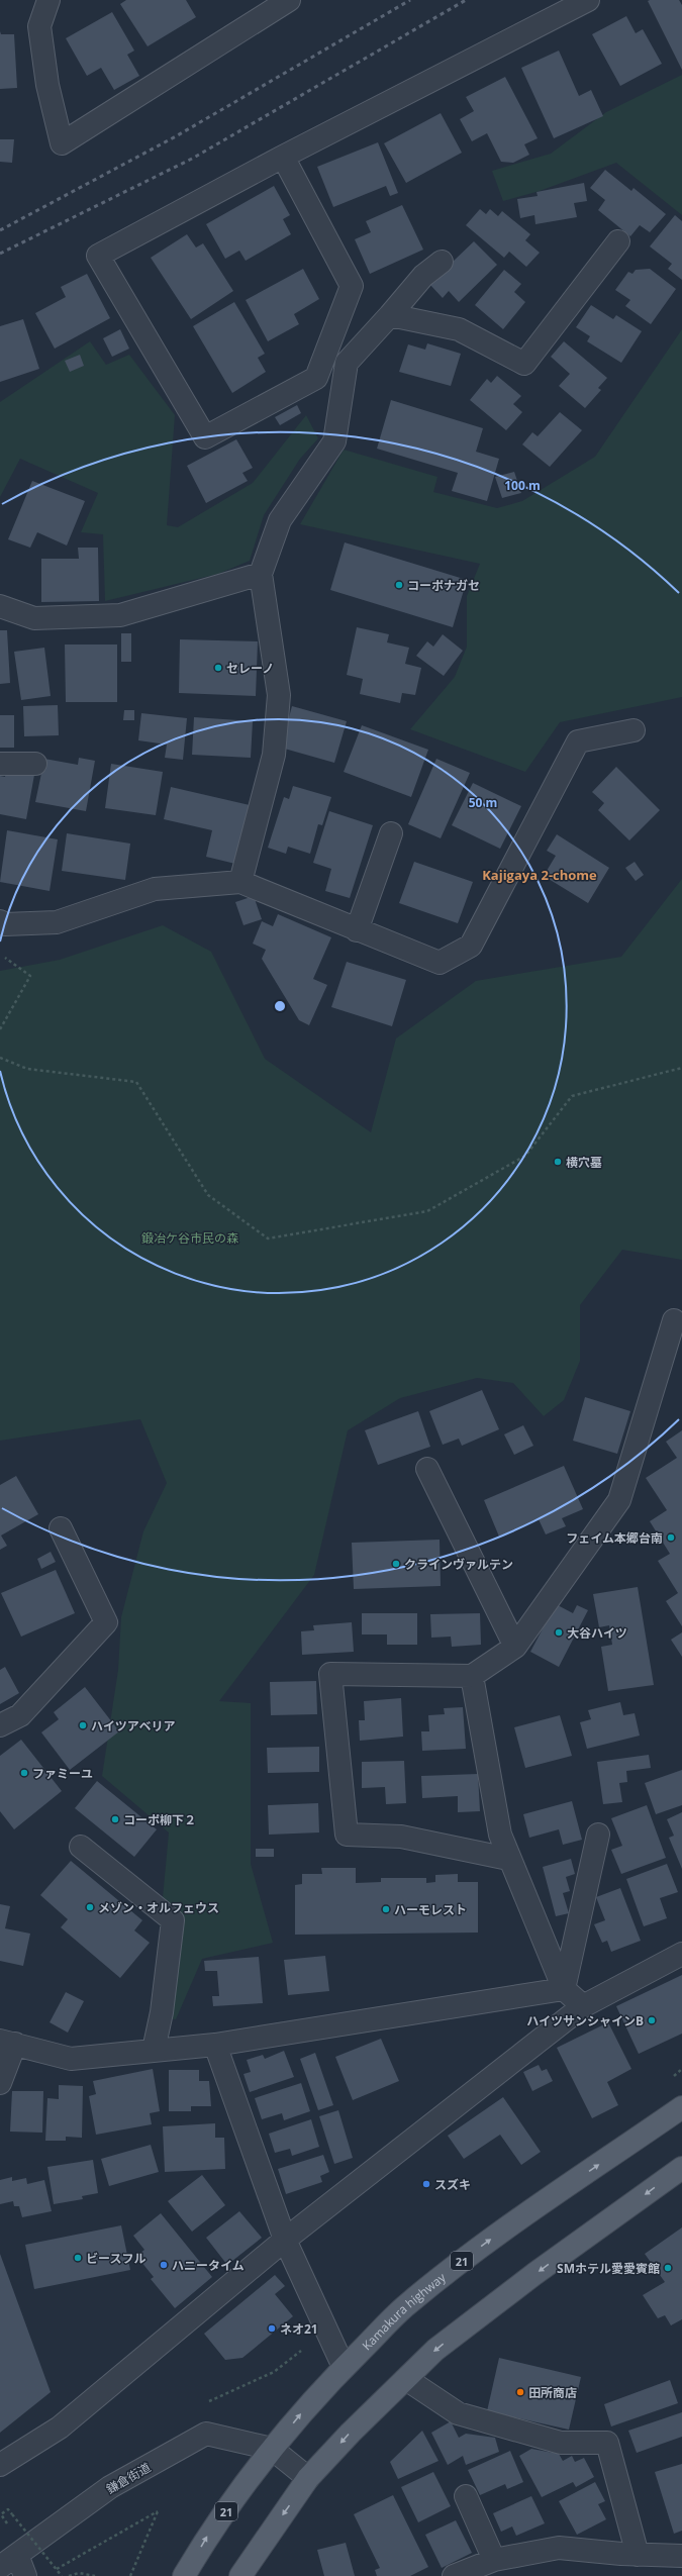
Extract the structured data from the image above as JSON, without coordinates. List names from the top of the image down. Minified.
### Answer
{"streets":{"main road":["21","Kamakura highway"],"street":["鎌倉街道"]},"crossings":[["Kamakura highway","鎌倉街道"]],"districts":["Kajigaya 2-chome"],"parks":["鍛冶ケ谷市民の森"],"places":["コーポナガセ","セレーノ","横穴墓","フェイム本郷台南","クラインヴァルテン","大谷ハイツ","ハイツアベリア","ファミーユ","コーポ柳下２","メゾン・オルフェウス","ハーモレスト","ハイツサンシャインB","スズキ","ビースフル","ハニータイム","SMホテル愛愛賓館","ネオ21","田所商店"],"rings":["100 m","50 m"]}
